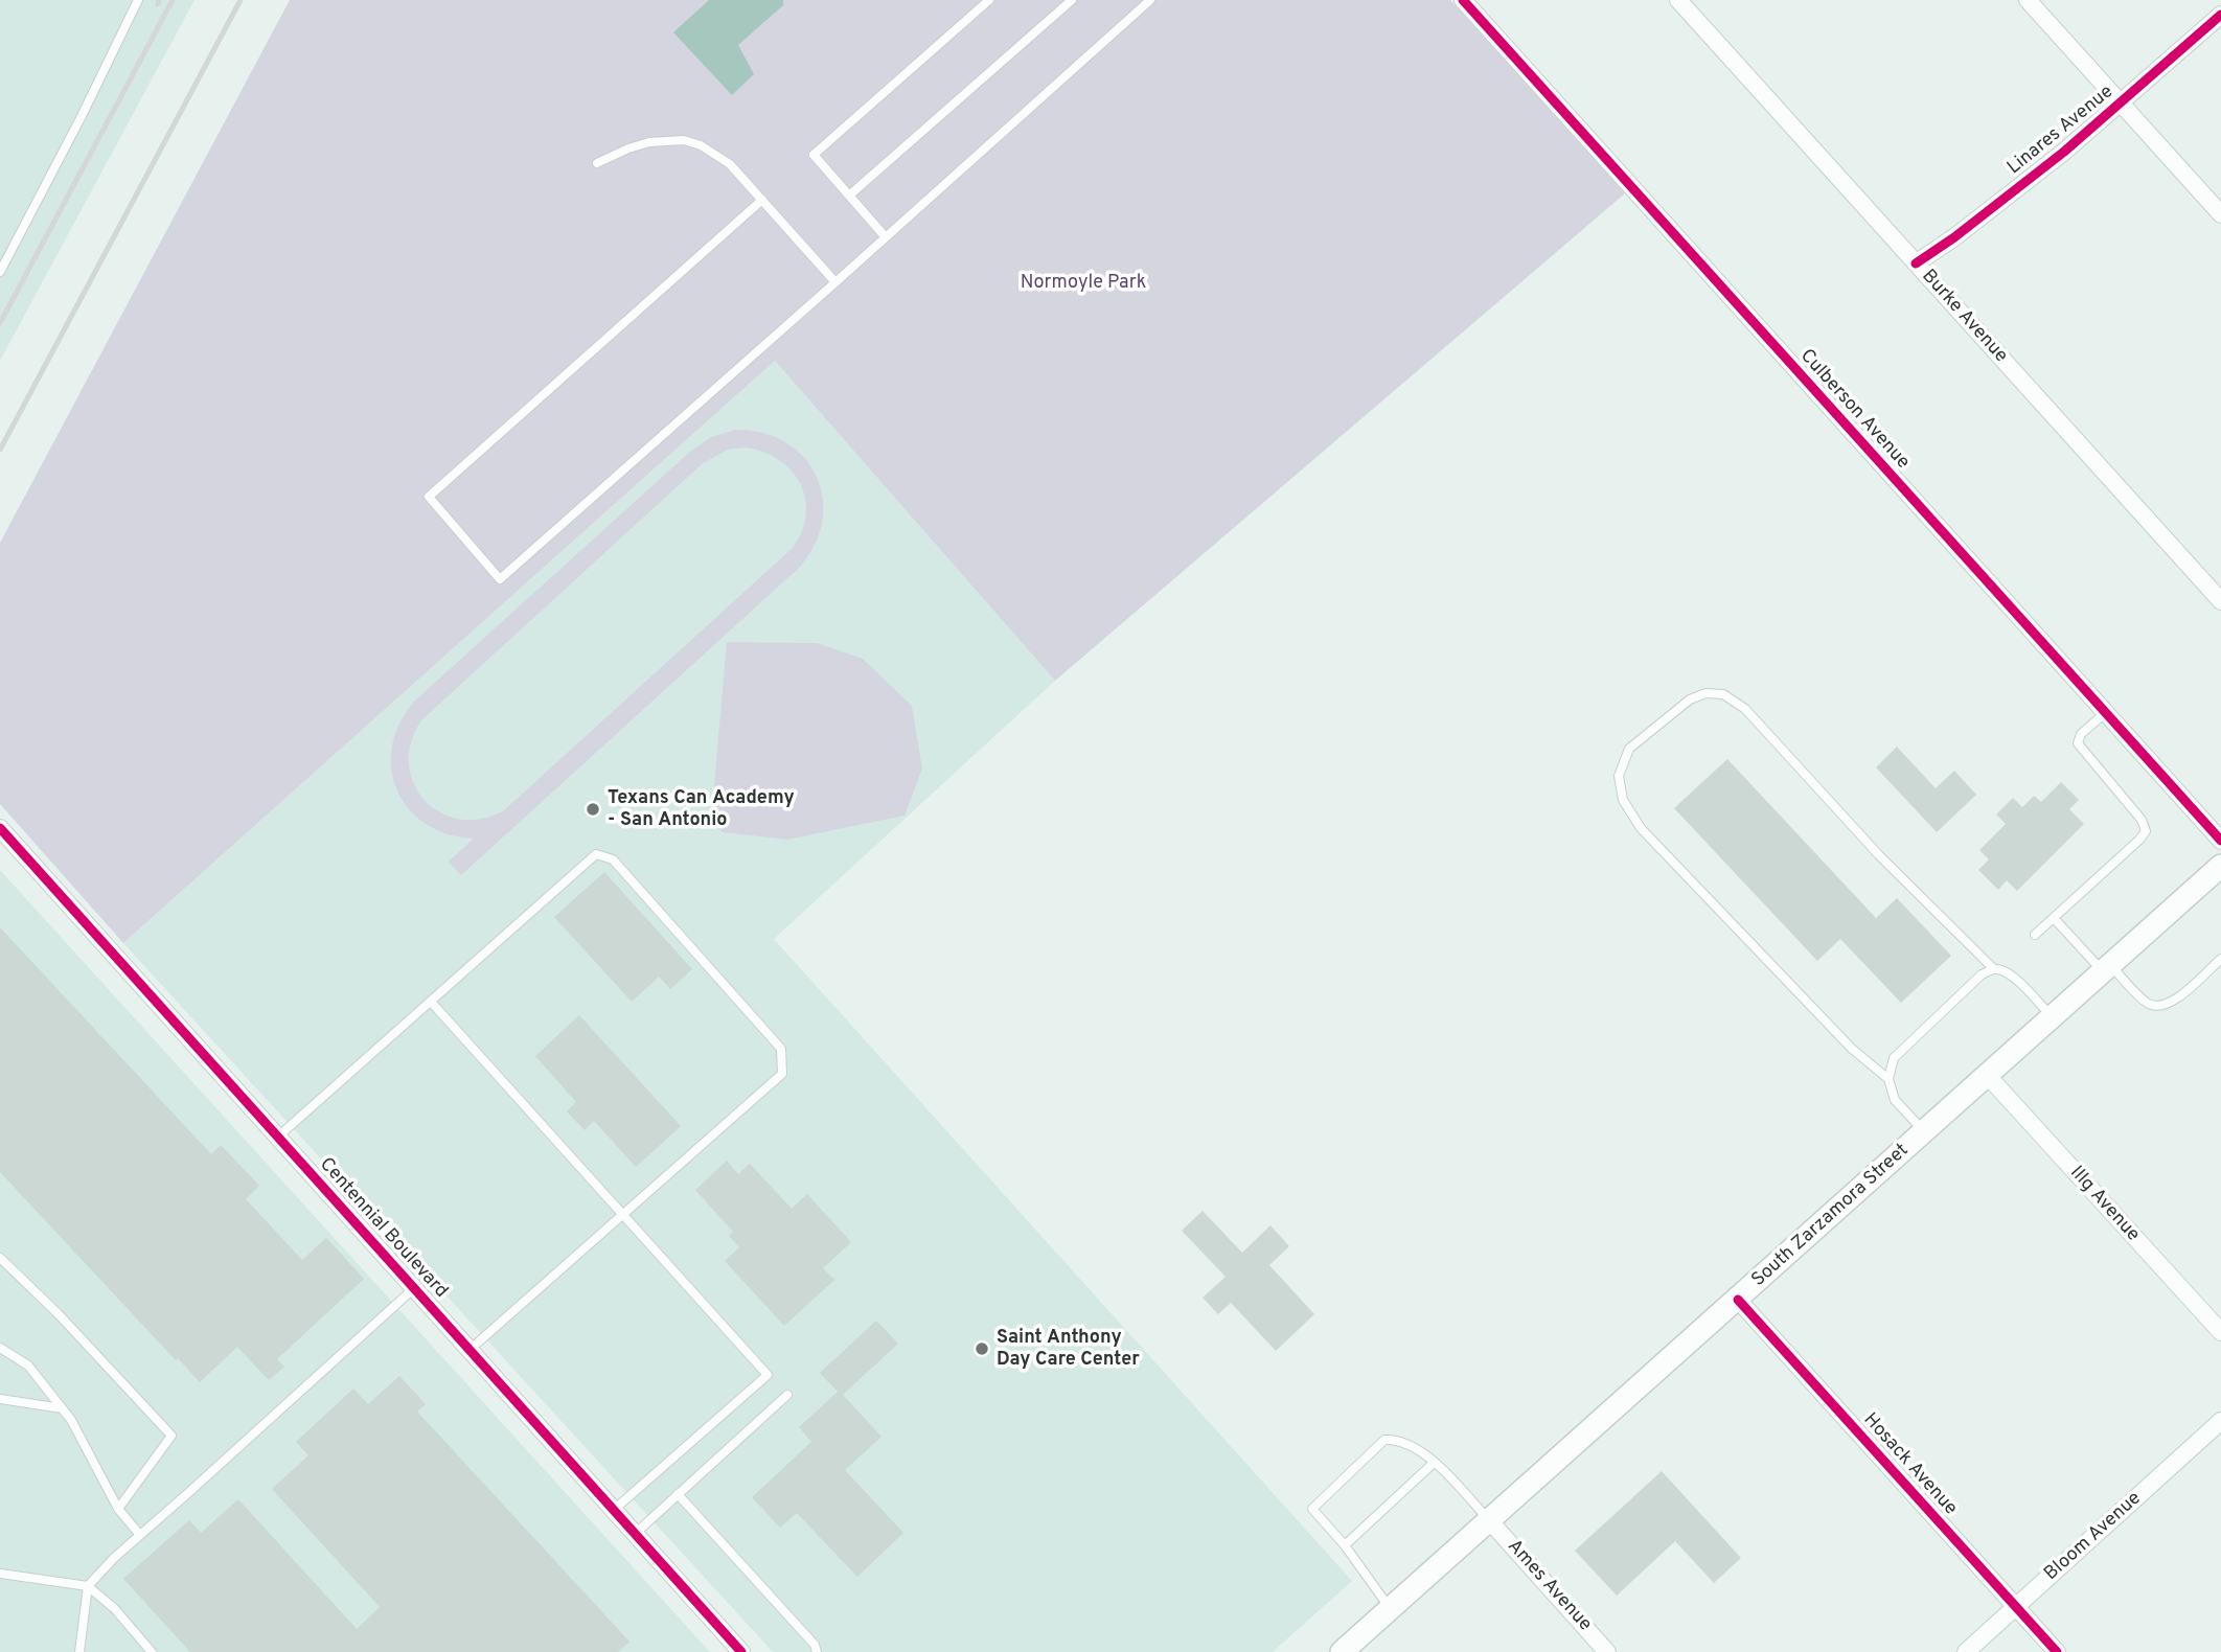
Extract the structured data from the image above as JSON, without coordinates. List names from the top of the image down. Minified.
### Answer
{"streets":{"main road":["South Zarzamora Street"],"street":["Linares Avenue","Burke Avenue","Culberson Avenue","Illg Avenue","Centennial Boulevard","Hosack Avenue","Bloom Avenue","Ames Avenue"]},"crossings":[["Linares Avenue","Burke Avenue"],["Illg Avenue","South Zarzamora Street"],["South Zarzamora Street","Hosack Avenue"],["South Zarzamora Street","Ames Avenue"],["Hosack Avenue","Bloom Avenue"]],"parks":["Normoyle Park"],"places":["Texans Can Academy - San Antonio","Saint Anthony Day Care Center"]}
